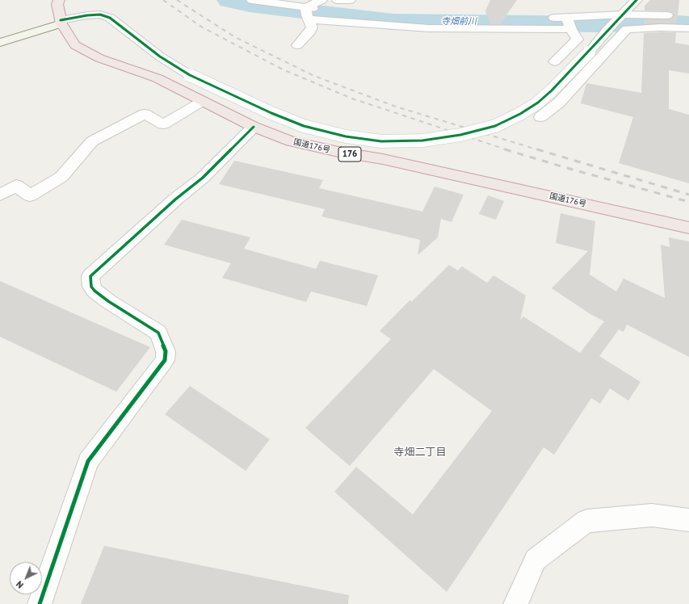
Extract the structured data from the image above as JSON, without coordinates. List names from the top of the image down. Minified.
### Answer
{"streets":{"highway":["国道176号","176"]},"districts":["寺畑二丁目"],"water":["寺畑前川"],"north":"bottom left"}
